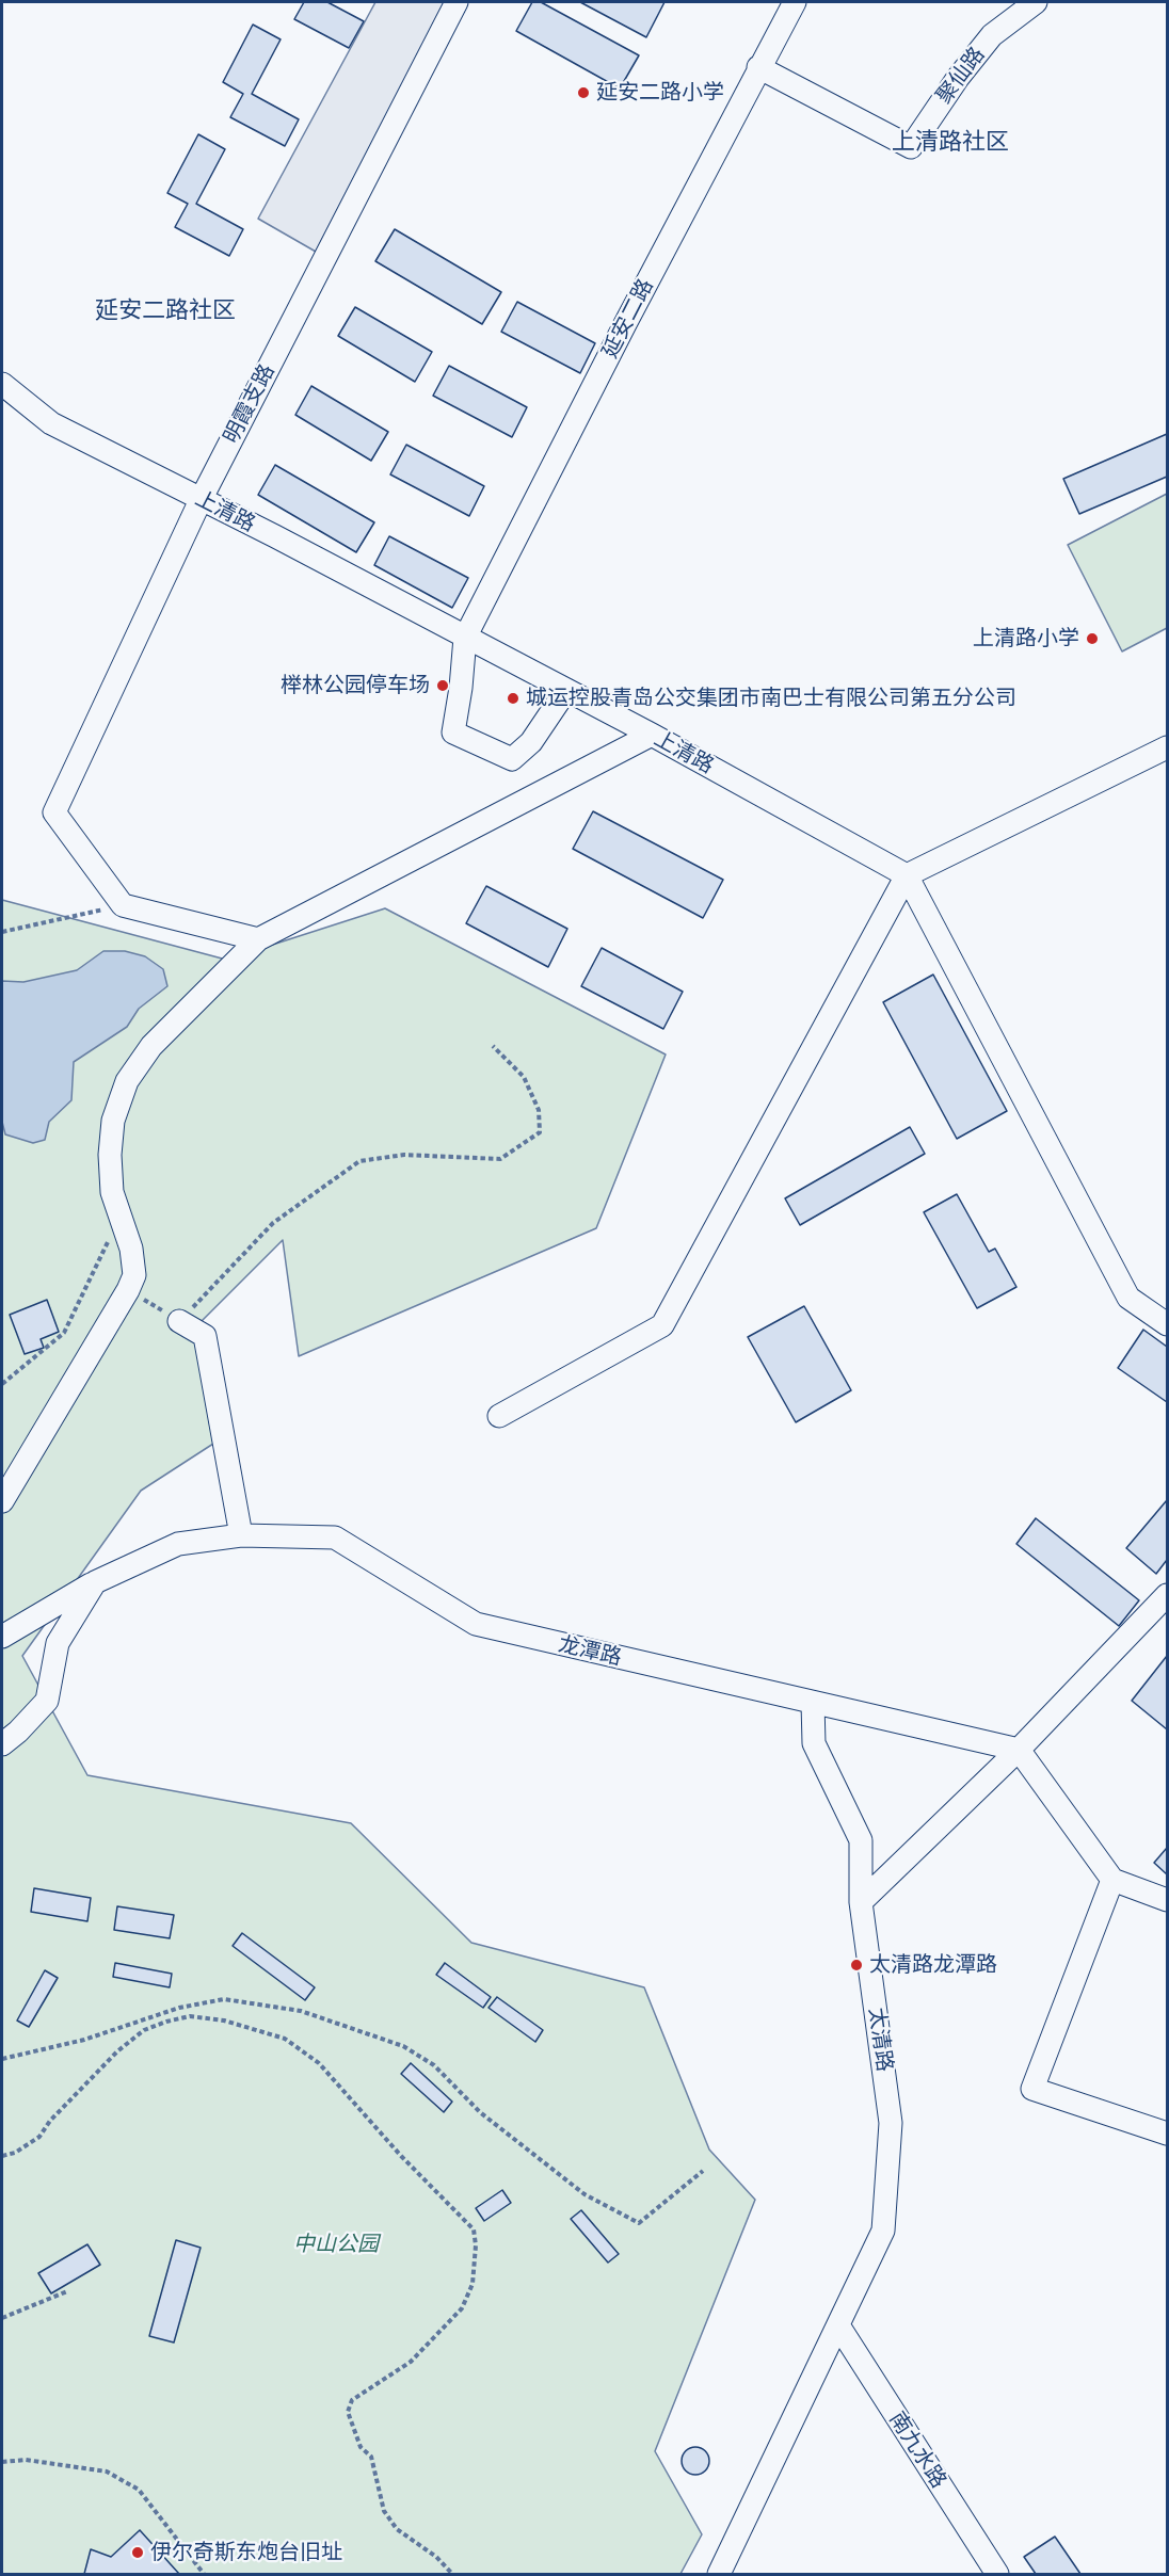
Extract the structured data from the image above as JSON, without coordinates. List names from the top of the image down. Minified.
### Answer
{"streets":{"street":["聚仙路","延安二路","明霞支路","上清路","龙潭路","太清路","南九水路"]},"crossings":[["聚仙路","延安二路"],["延安二路","上清路"],["明霞支路","上清路"],["龙潭路","太清路"],["太清路","南九水路"]],"districts":["上清路社区","延安二路社区"],"parks":["中山公园"],"places":["延安二路小学","上清路小学","榉林公园停车场","城运控股青岛公交集团市南巴士有限公司第五分公司","太清路龙潭路","伊尔奇斯东炮台旧址"]}
